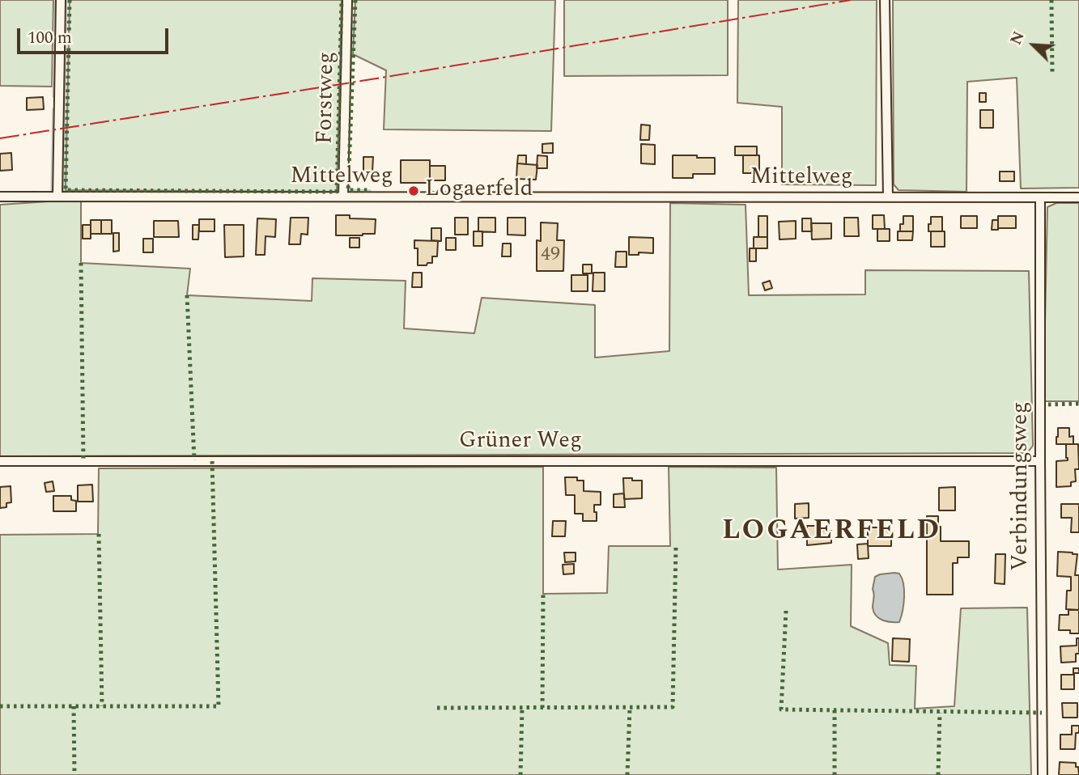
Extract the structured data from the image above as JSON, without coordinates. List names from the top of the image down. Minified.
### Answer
{"streets":{"street":["Forstweg","Mittelweg","Grüner Weg","Verbindungsweg"]},"crossings":[["Forstweg","Mittelweg"],["Mittelweg","Verbindungsweg"],["Grüner Weg","Verbindungsweg"]],"districts":["LOGAERFELD"],"places":["Logaerfeld"],"house_numbers":["49"],"scale_bar":"100 m","north":"top left"}
